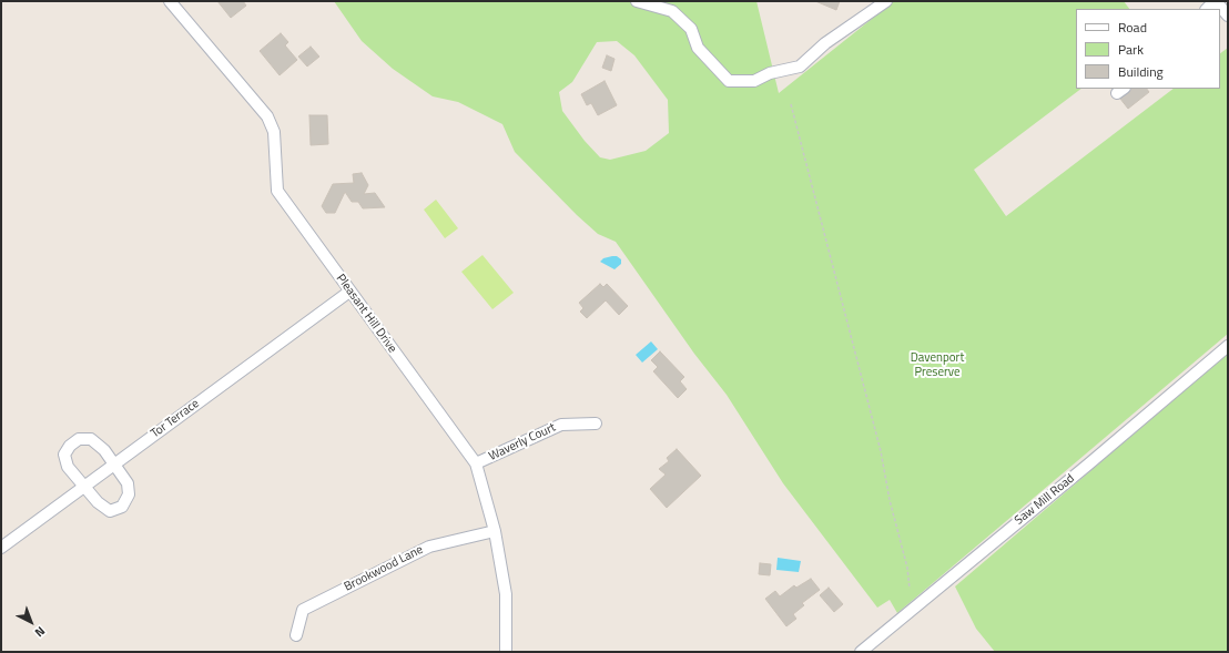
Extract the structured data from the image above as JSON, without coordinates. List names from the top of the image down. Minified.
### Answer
{"streets":{"street":["Pleasant Hill Drive","Tor Terrace","Waverly Court","Saw Mill Road","Brookwood Lane"]},"crossings":[["Pleasant Hill Drive","Tor Terrace"],["Pleasant Hill Drive","Waverly Court"],["Pleasant Hill Drive","Brookwood Lane"]],"parks":["Davenport Preserve"],"legend":["Road","Park","Building"],"north":"bottom right"}
